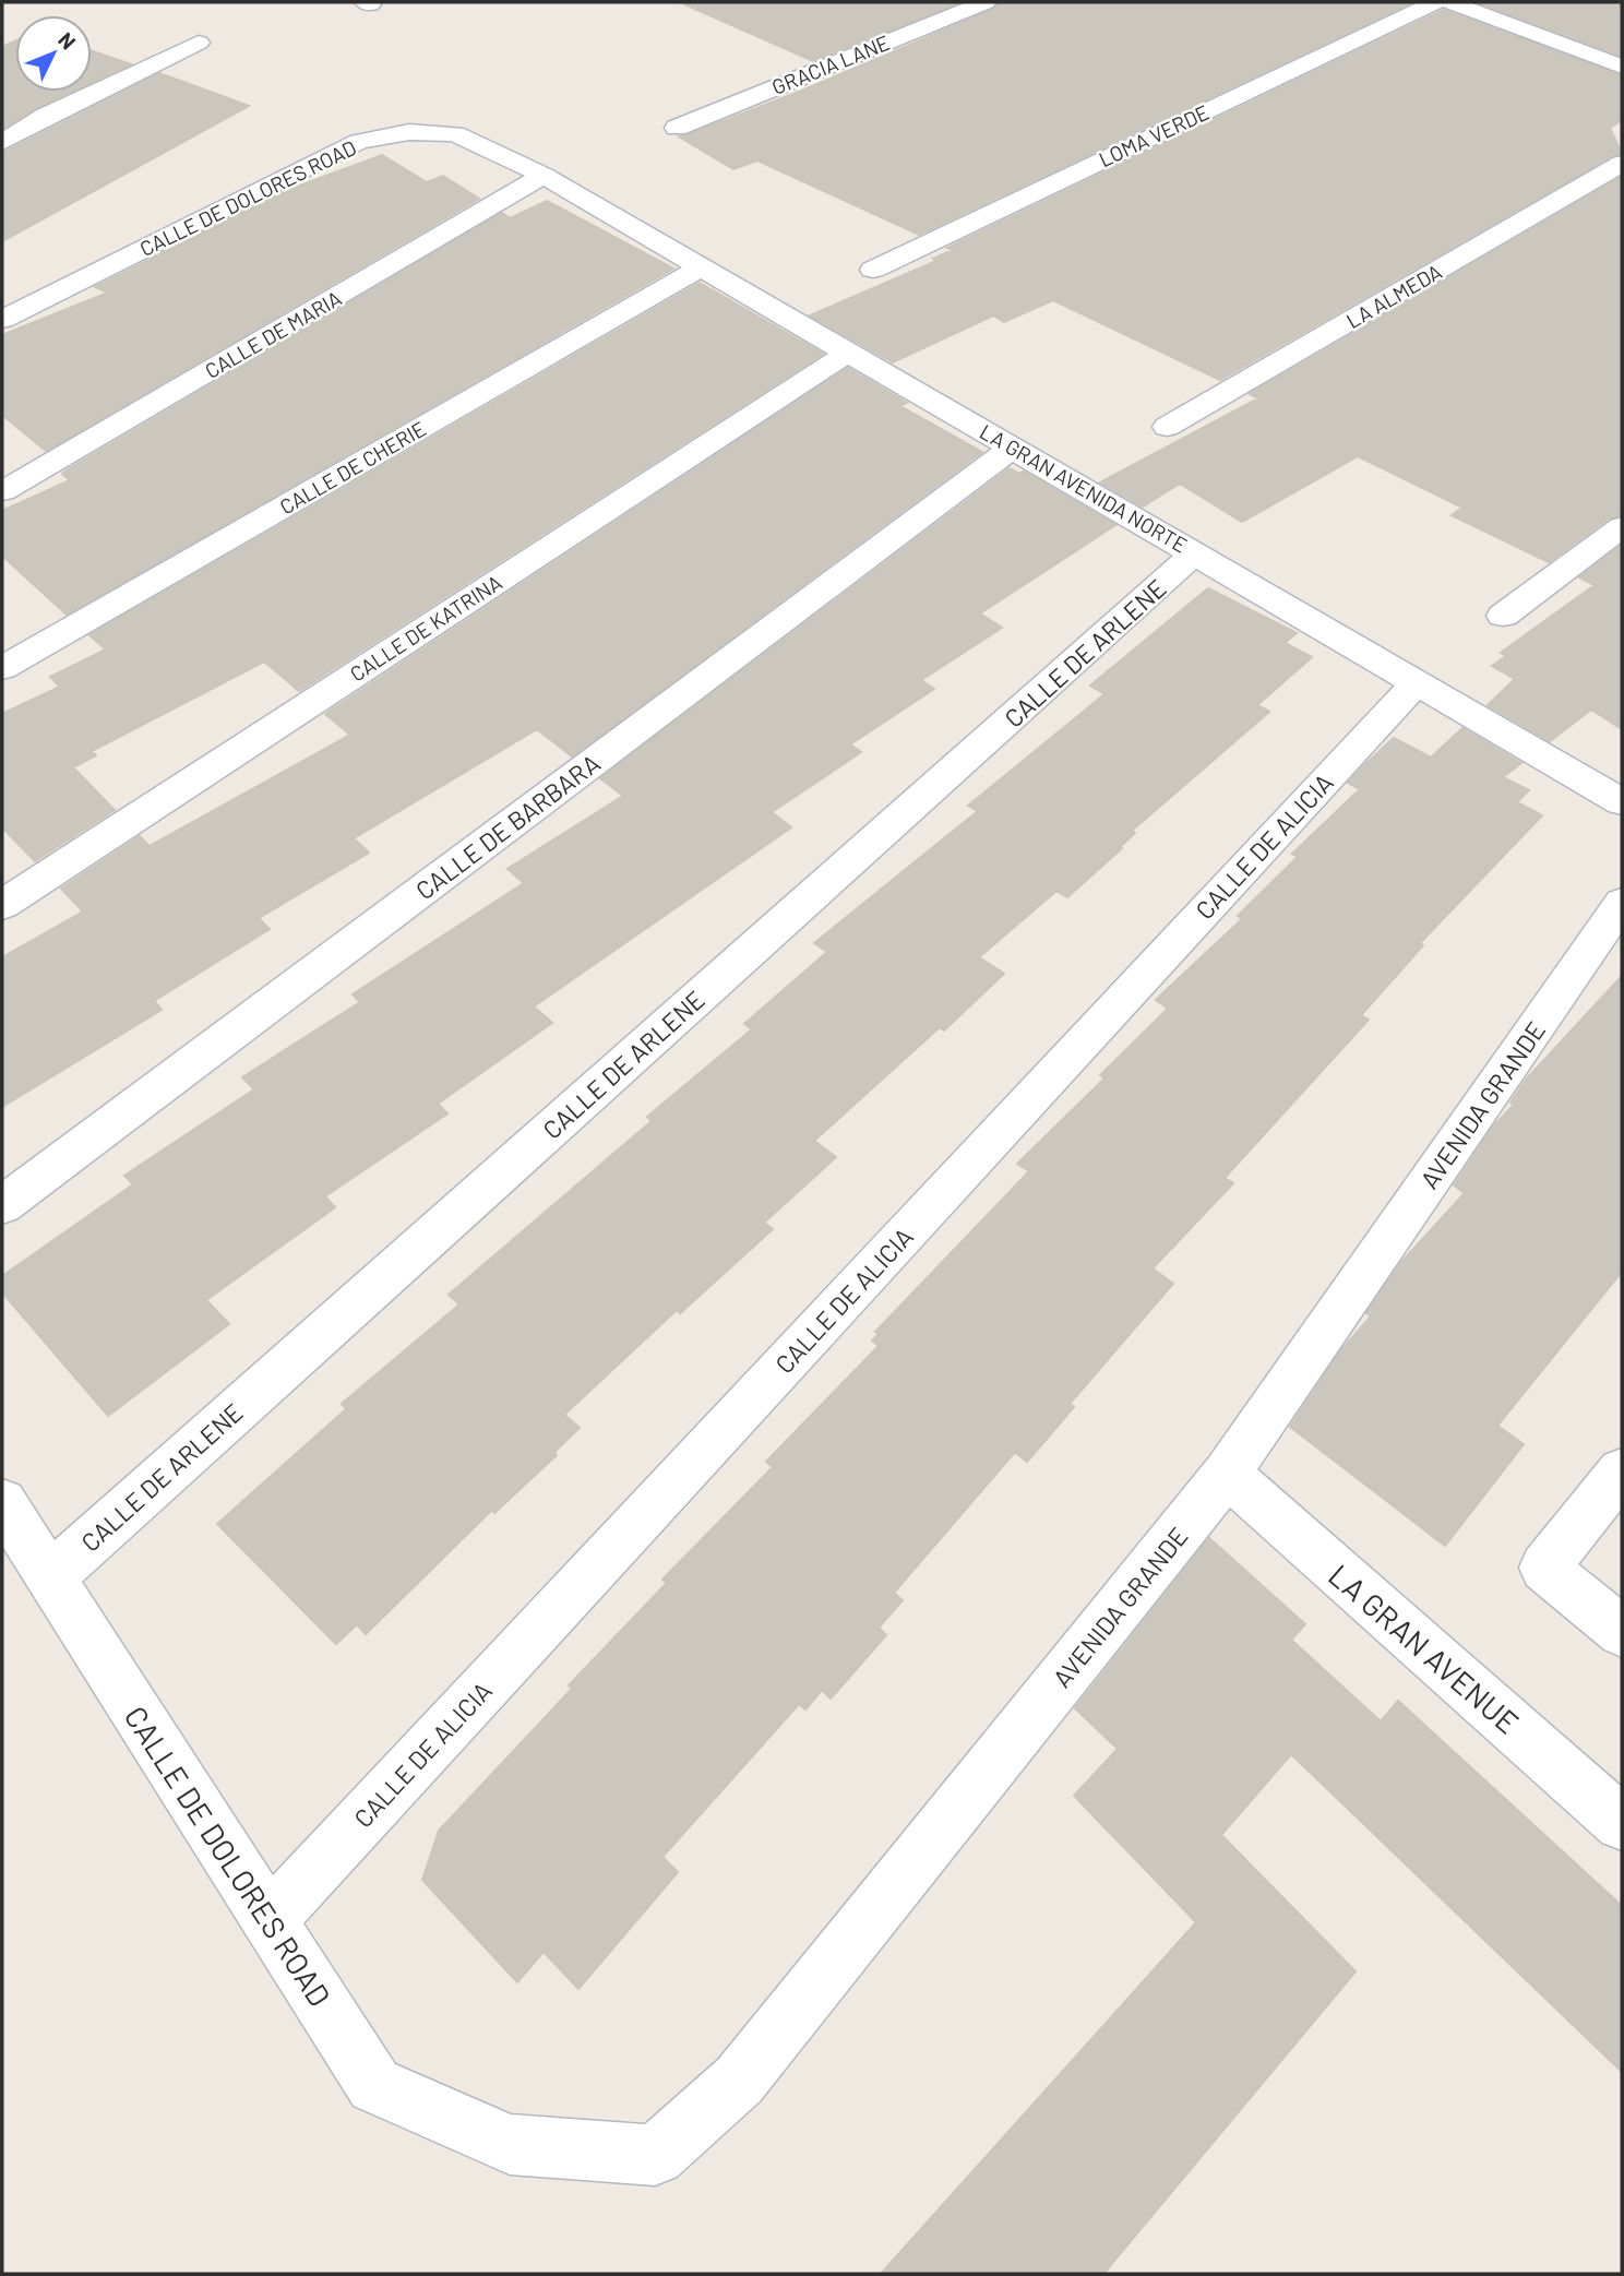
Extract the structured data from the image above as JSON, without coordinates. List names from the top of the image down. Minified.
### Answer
{"streets":{"street":["GRACIA LANE","LOMA VERDE","CALLE DE DOLORES ROAD","LA ALMEDA","CALLE DE MARIA","CALLE DE CHERIE","LA GRAN AVENIDA NORTE","CALLE DE KATRINA","CALLE DE ARLENE","CALLE DE BARBARA","CALLE DE ALICIA","AVENIDA GRANDE","LA GRAN AVENUE"]},"crossings":[["CALLE DE DOLORES ROAD","CALLE DE MARIA"],["CALLE DE DOLORES ROAD","LA GRAN AVENIDA NORTE"],["CALLE DE DOLORES ROAD","CALLE DE ARLENE"],["CALLE DE DOLORES ROAD","CALLE DE ALICIA"],["CALLE DE DOLORES ROAD","AVENIDA GRANDE"],["CALLE DE MARIA","LA GRAN AVENIDA NORTE"],["CALLE DE CHERIE","LA GRAN AVENIDA NORTE"],["LA GRAN AVENIDA NORTE","CALLE DE KATRINA"],["LA GRAN AVENIDA NORTE","CALLE DE ARLENE"],["LA GRAN AVENIDA NORTE","CALLE DE BARBARA"],["LA GRAN AVENIDA NORTE","CALLE DE ALICIA"],["AVENIDA GRANDE","LA GRAN AVENUE"]],"north":"top right"}
